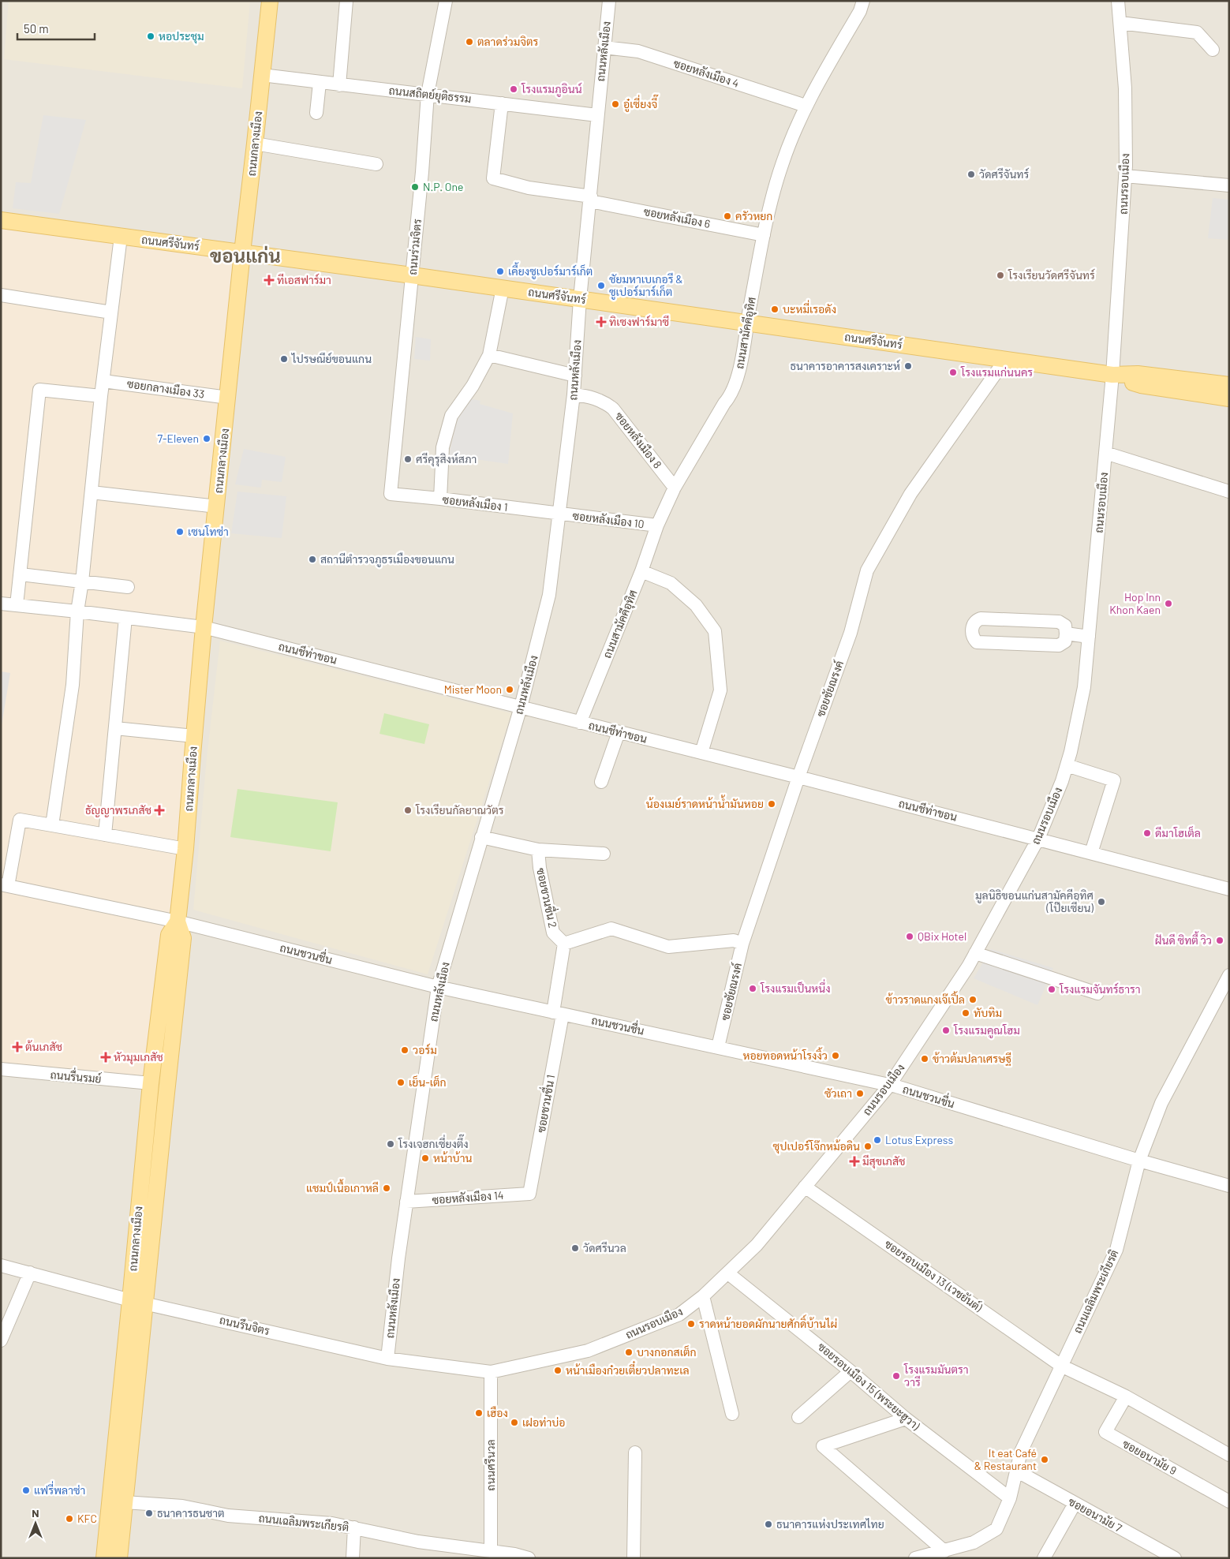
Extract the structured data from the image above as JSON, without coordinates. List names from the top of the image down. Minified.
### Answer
{"streets":{"main road":["ถนนกลางเมือง","ถนนศรีจันทร์"],"street":["ถนนหลังเมือง","ซอยหลังเมือง 4","ถนนสถิตย์ยุติธรรม","ถนนรอบเมือง","ซอยหลังเมือง 6","ถนนร่วมจิตร","ถนนสามัคคีอุทิศ","ซอยกลางเมือง 33","ซอยหลังเมือง 8","ซอยหลังเมือง 1","ซอยหลังเมือง 10","ถนนชีท่าขอน","ซอยชัยณรงค์","ซอยชวนชื่น 2","ถนนชวนชื่น","ถนนรื่นรมย์","ซอยชวนชื่น 1","ซอยหลังเมือง 14","ซอยรอบเมือง 13 (เวชยันต์)","ถนนเฉลิมพระเกียรติ","ถนนรึนจิตร","ซอยรอบเมือง 15 (พระยะฮูวา)","ซอยอนามัย 9","ถนนศรีนวล","ซอยอนามัย 7"]},"crossings":[["ถนนหลังเมือง","ซอยหลังเมือง 4"],["ถนนหลังเมือง","ถนนสถิตย์ยุติธรรม"],["ถนนหลังเมือง","ซอยหลังเมือง 6"],["ถนนหลังเมือง","ถนนศรีจันทร์"],["ถนนหลังเมือง","ซอยหลังเมือง 8"],["ถนนหลังเมือง","ซอยหลังเมือง 1"],["ถนนหลังเมือง","ซอยหลังเมือง 10"],["ถนนหลังเมือง","ถนนชีท่าขอน"],["ถนนหลังเมือง","ถนนชวนชื่น"],["ถนนหลังเมือง","ซอยหลังเมือง 14"],["ถนนหลังเมือง","ถนนรึนจิตร"],["ซอยหลังเมือง 4","ถนนสามัคคีอุทิศ"],["ถนนสถิตย์ยุติธรรม","ถนนกลางเมือง"],["ถนนสถิตย์ยุติธรรม","ซอยหลังเมือง 6"],["ถนนสถิตย์ยุติธรรม","ถนนร่วมจิตร"],["ถนนกลางเมือง","ถนนศรีจันทร์"],["ถนนกลางเมือง","ซอยกลางเมือง 33"],["ถนนกลางเมือง","ถนนชีท่าขอน"],["ถนนกลางเมือง","ถนนชวนชื่น"],["ถนนกลางเมือง","ถนนรื่นรมย์"],["ถนนกลางเมือง","ถนนเฉลิมพระเกียรติ"],["ถนนกลางเมือง","ถนนรึนจิตร"],["ถนนรอบเมือง","ถนนศรีจันทร์"],["ถนนรอบเมือง","ถนนชีท่าขอน"],["ถนนรอบเมือง","ถนนชวนชื่น"],["ถนนรอบเมือง","ซอยรอบเมือง 13 (เวชยันต์)"],["ถนนรอบเมือง","ถนนรึนจิตร"],["ถนนรอบเมือง","ซอยรอบเมือง 15 (พระยะฮูวา)"],["ถนนรอบเมือง","ถนนศรีนวล"],["ซอยหลังเมือง 6","ถนนสามัคคีอุทิศ"],["ถนนศรีจันทร์","ถนนร่วมจิตร"],["ถนนศรีจันทร์","ถนนสามัคคีอุทิศ"],["ถนนศรีจันทร์","ซอยชัยณรงค์"],["ถนนร่วมจิตร","ซอยหลังเมือง 1"],["ถนนสามัคคีอุทิศ","ซอยหลังเมือง 8"],["ถนนสามัคคีอุทิศ","ซอยหลังเมือง 10"],["ถนนสามัคคีอุทิศ","ถนนชีท่าขอน"],["ซอยหลังเมือง 1","ซอยหลังเมือง 10"],["ถนนชีท่าขอน","ซอยชัยณรงค์"],["ซอยชัยณรงค์","ถนนชวนชื่น"],["ถนนชวนชื่น","ซอยชวนชื่น 1"],["ถนนชวนชื่น","ถนนเฉลิมพระเกียรติ"],["ซอยชวนชื่น 1","ซอยหลังเมือง 14"],["ซอยรอบเมือง 13 (เวชยันต์)","ถนนเฉลิมพระเกียรติ"],["ซอยรอบเมือง 13 (เวชยันต์)","ซอยอนามัย 9"],["ถนนเฉลิมพระเกียรติ","ซอยรอบเมือง 15 (พระยะฮูวา)"],["ถนนเฉลิมพระเกียรติ","ถนนศรีนวล"],["ถนนเฉลิมพระเกียรติ","ซอยอนามัย 7"],["ถนนรึนจิตร","ถนนศรีนวล"]],"districts":["ขอนแก่น"],"places":{"other":["หอประชุม","ตลาดร่วมจิตร","โรงแรมภูอินน์","อู๋เซี่ยงจี๊","วัดศรีจันทร์","N.P. One","ครัวหยก","เคี้ยงซูเปอร์มาร์เก็ต","โรงเรียนวัดศรีจันทร์","ชัยมหาเบเกอรี & ซูเปอร์มาร์เก็ต","บะหมี่เรอดัง","ไปรษณีย์ขอนแกน","ธนาคารอาคารสงเคราะห์","โรงแรมแก่นนคร","7-Eleven","ศรีคุรุสิงห์สภา","เซนโทซ่า","สถานีตำรวจภูธรเมืองขอนแกน","Hop Inn Khon Kaen","Mister Moon","น้องเมย์ราดหน้าน้ำมันหอย","โรงเรียนกัลยาณวัตร","ดีมาโฮเต็ล","มูลนิธิขอนแก่นสามัคคีอุทิศ (โป๊ยเซียน)","QBix Hotel","ฝันดี ซิทตี้ วิว","โรงแรมเป็นหนึ่ง","โรงแรมจันทร์ธารา","ข้าวราดแกงเจ๊เปิ้ล","ทับทิม","โรงแรมคูณโฮม","วอร์ม","หอยทอดหน้าโรงงิ้ว","ข้าวต้มปลาเศรษฐี","เย็น-เต็ก","ซัวเถา","Lotus Express","โรงเจฮกเซี่ยงตึ๊ง","ซุปเปอร์โจ๊กหม้อดิน","หน้าบ้าน","แชมป์เนื้อเกาหลี","วัดศรีนวล","ราดหน้ายอดผักนายศักดิ์บ้านไผ่","บางกอกสเต็ก","หน้าเมืองก๋วยเตี๋ยวปลาทะเล","โรงแรมมันตรา วารี","เฮือง","เฝอท่าบ่อ","It eat Café & Restaurant","แฟรี่พลาซ่า","ธนาคารธนชาต","KFC","ธนาคารแห่งประเทศไทย"],"health":["ทีเอสฟาร์มา","ทิเซงฟาร์มาซี","ธัญญาพรเภสัช","ต้นเภสัช","หัวมุมเภสัช","มีสุขเภสัช"]},"scale_bar":"50 m","north":"top"}
